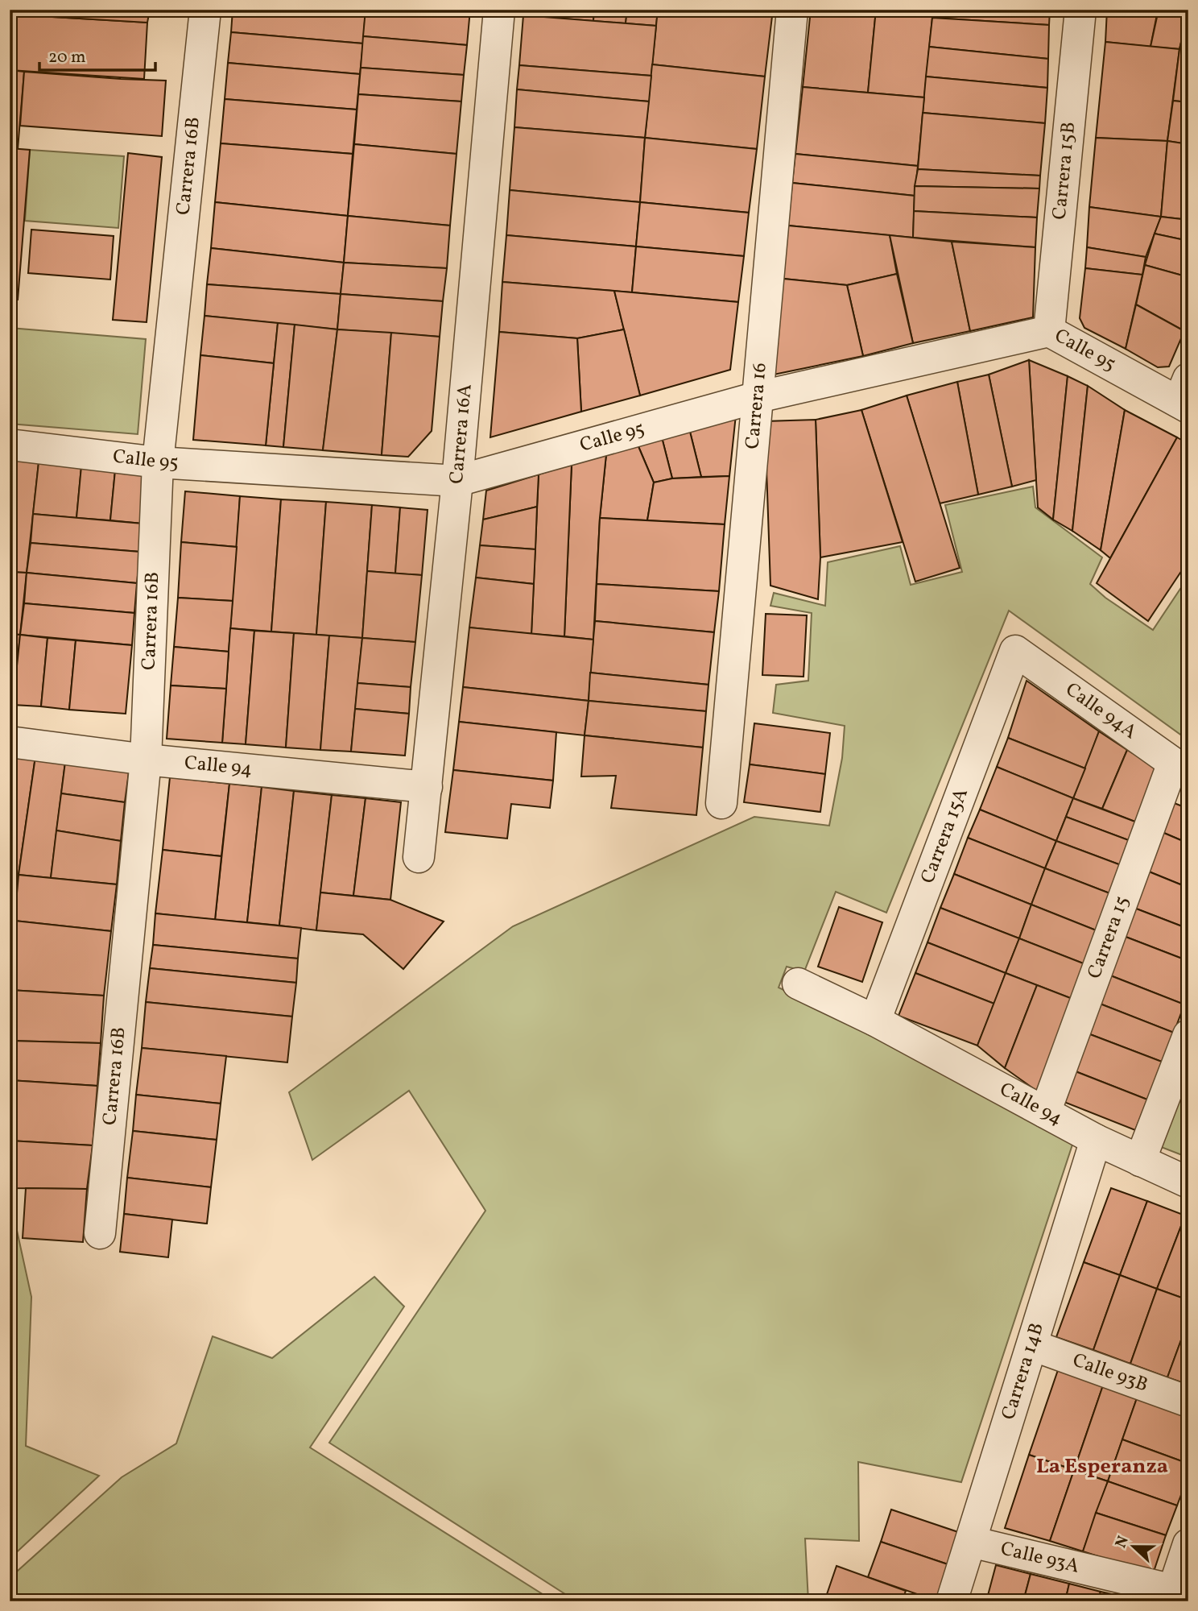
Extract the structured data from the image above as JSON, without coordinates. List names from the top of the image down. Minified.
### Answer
{"streets":{"street":["Carrera 16B","Carrera 15B","Calle 95","Carrera 16","Carrera 16A","Calle 94A","Calle 94","Carrera 15A","Carrera 15","Carrera 14B","Calle 93B","Calle 93A"]},"crossings":[["Carrera 16B","Calle 95"],["Carrera 16B","Calle 94"],["Carrera 15B","Calle 95"],["Calle 95","Carrera 16"],["Calle 95","Carrera 16A"],["Carrera 16A","Calle 94"],["Calle 94A","Carrera 15A"],["Calle 94A","Carrera 15"],["Calle 94","Carrera 15A"],["Calle 94","Carrera 15"],["Calle 94","Carrera 14B"],["Carrera 14B","Calle 93B"],["Carrera 14B","Calle 93A"]],"districts":["La Esperanza"],"scale_bar":"20 m","north":"left"}
